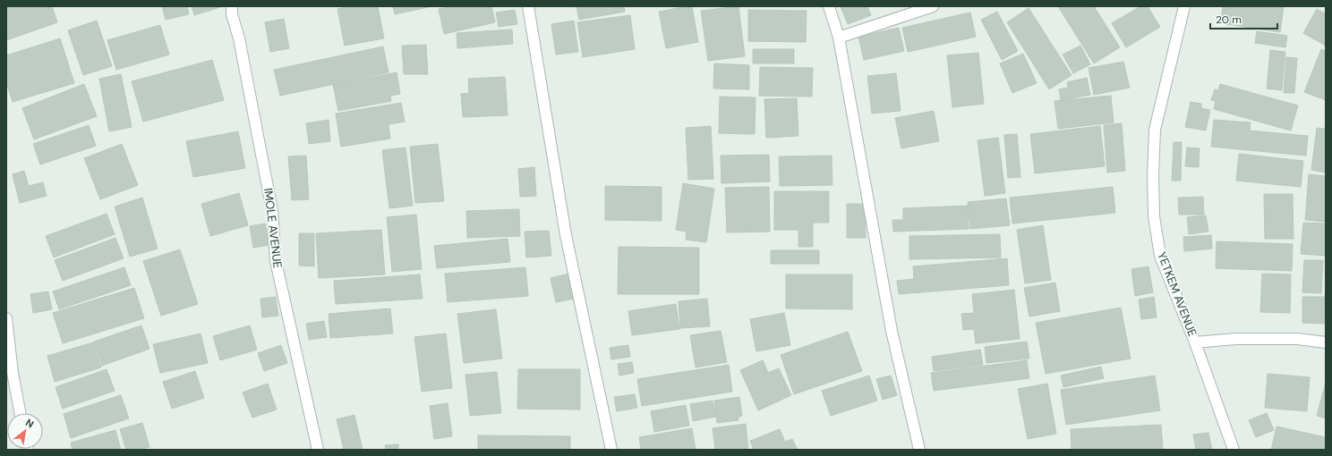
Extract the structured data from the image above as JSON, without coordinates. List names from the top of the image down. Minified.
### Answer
{"streets":{"street":["IMOLE AVENUE","YETKEM AVENUE"]},"scale_bar":"20 m","north":"top right"}
